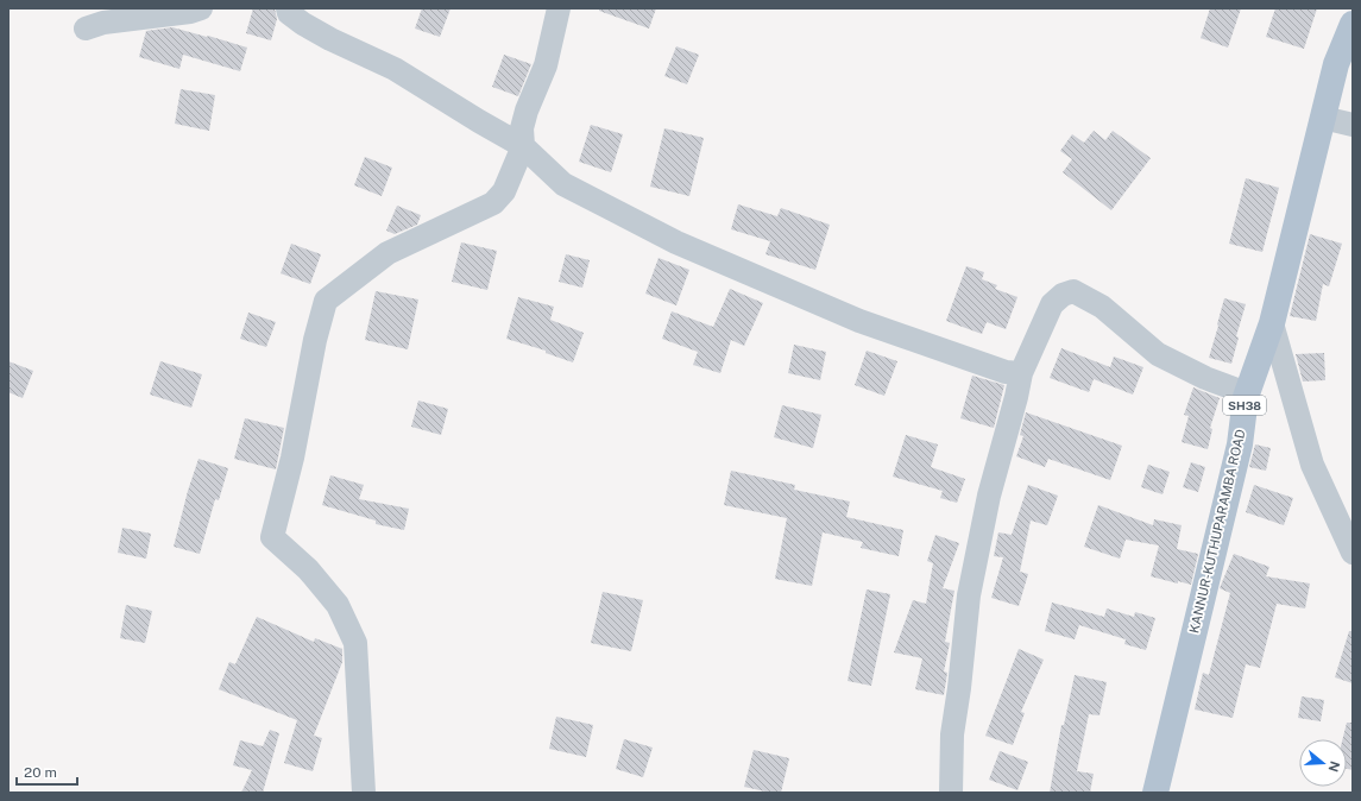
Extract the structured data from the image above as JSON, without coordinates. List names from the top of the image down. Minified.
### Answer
{"streets":{"main road":["SH38","KANNUR-KUTHUPARAMBA ROAD"]},"scale_bar":"20 m","north":"right"}
